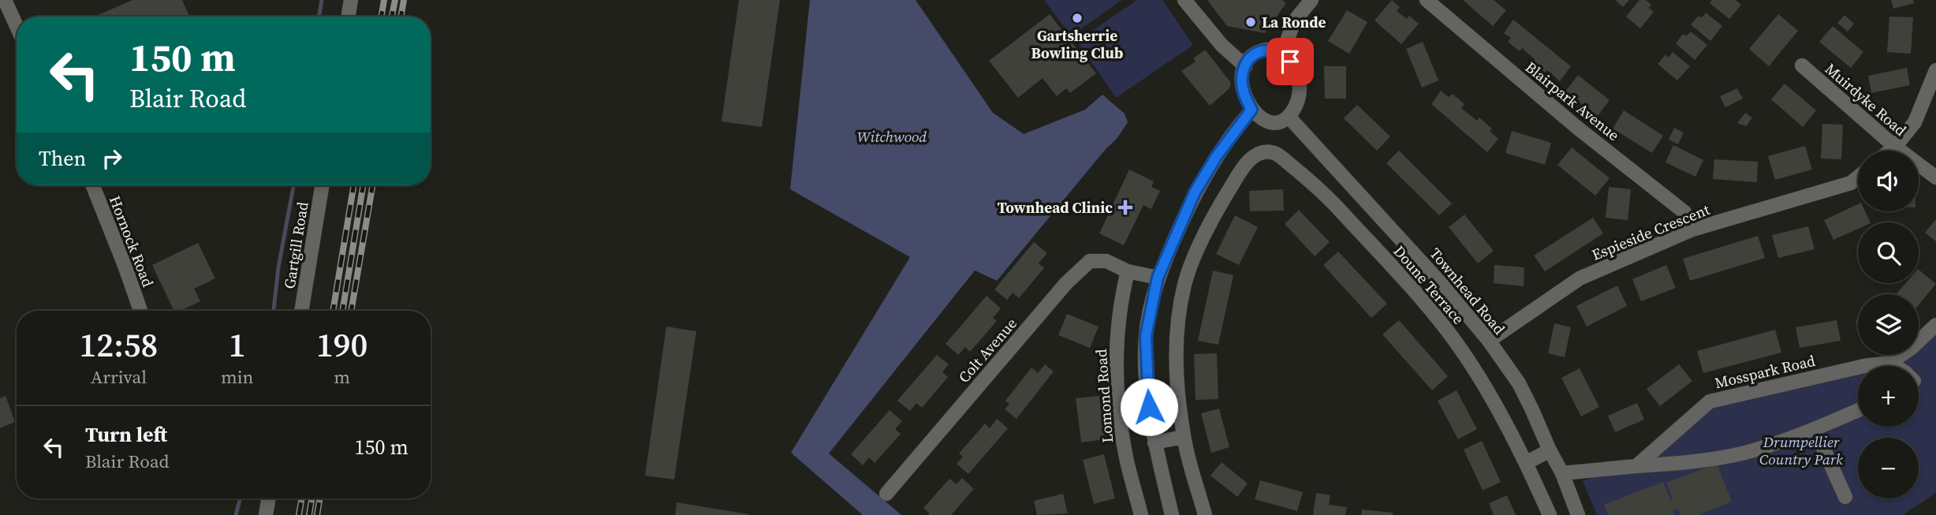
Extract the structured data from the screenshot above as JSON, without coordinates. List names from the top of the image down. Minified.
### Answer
{"streets":{"street":["Muirdyke Road","Blairpark Avenue","Espieside Crescent","Hornock Road","Gartgill Road","Doune Terrace","Townhead Road","Colt Avenue","Mosspark Road","Lomond Road"]},"crossings":[["Blairpark Avenue","Espieside Crescent"],["Espieside Crescent","Townhead Road"],["Colt Avenue","Lomond Road"]],"parks":["Witchwood","Drumpellier Country Park"],"places":{"other":["Gartsherrie Bowling Club","La Ronde"],"health":["Townhead Clinic"]},"page":{"turn":["150 m","Blair Road"],"then":"Then","map_buttons":["+","−"],"eta":["12:58","Arrival","1","min","190","m"],"list":[{"name":"Turn left","note":"Blair Road","value":"150 m"}]}}
